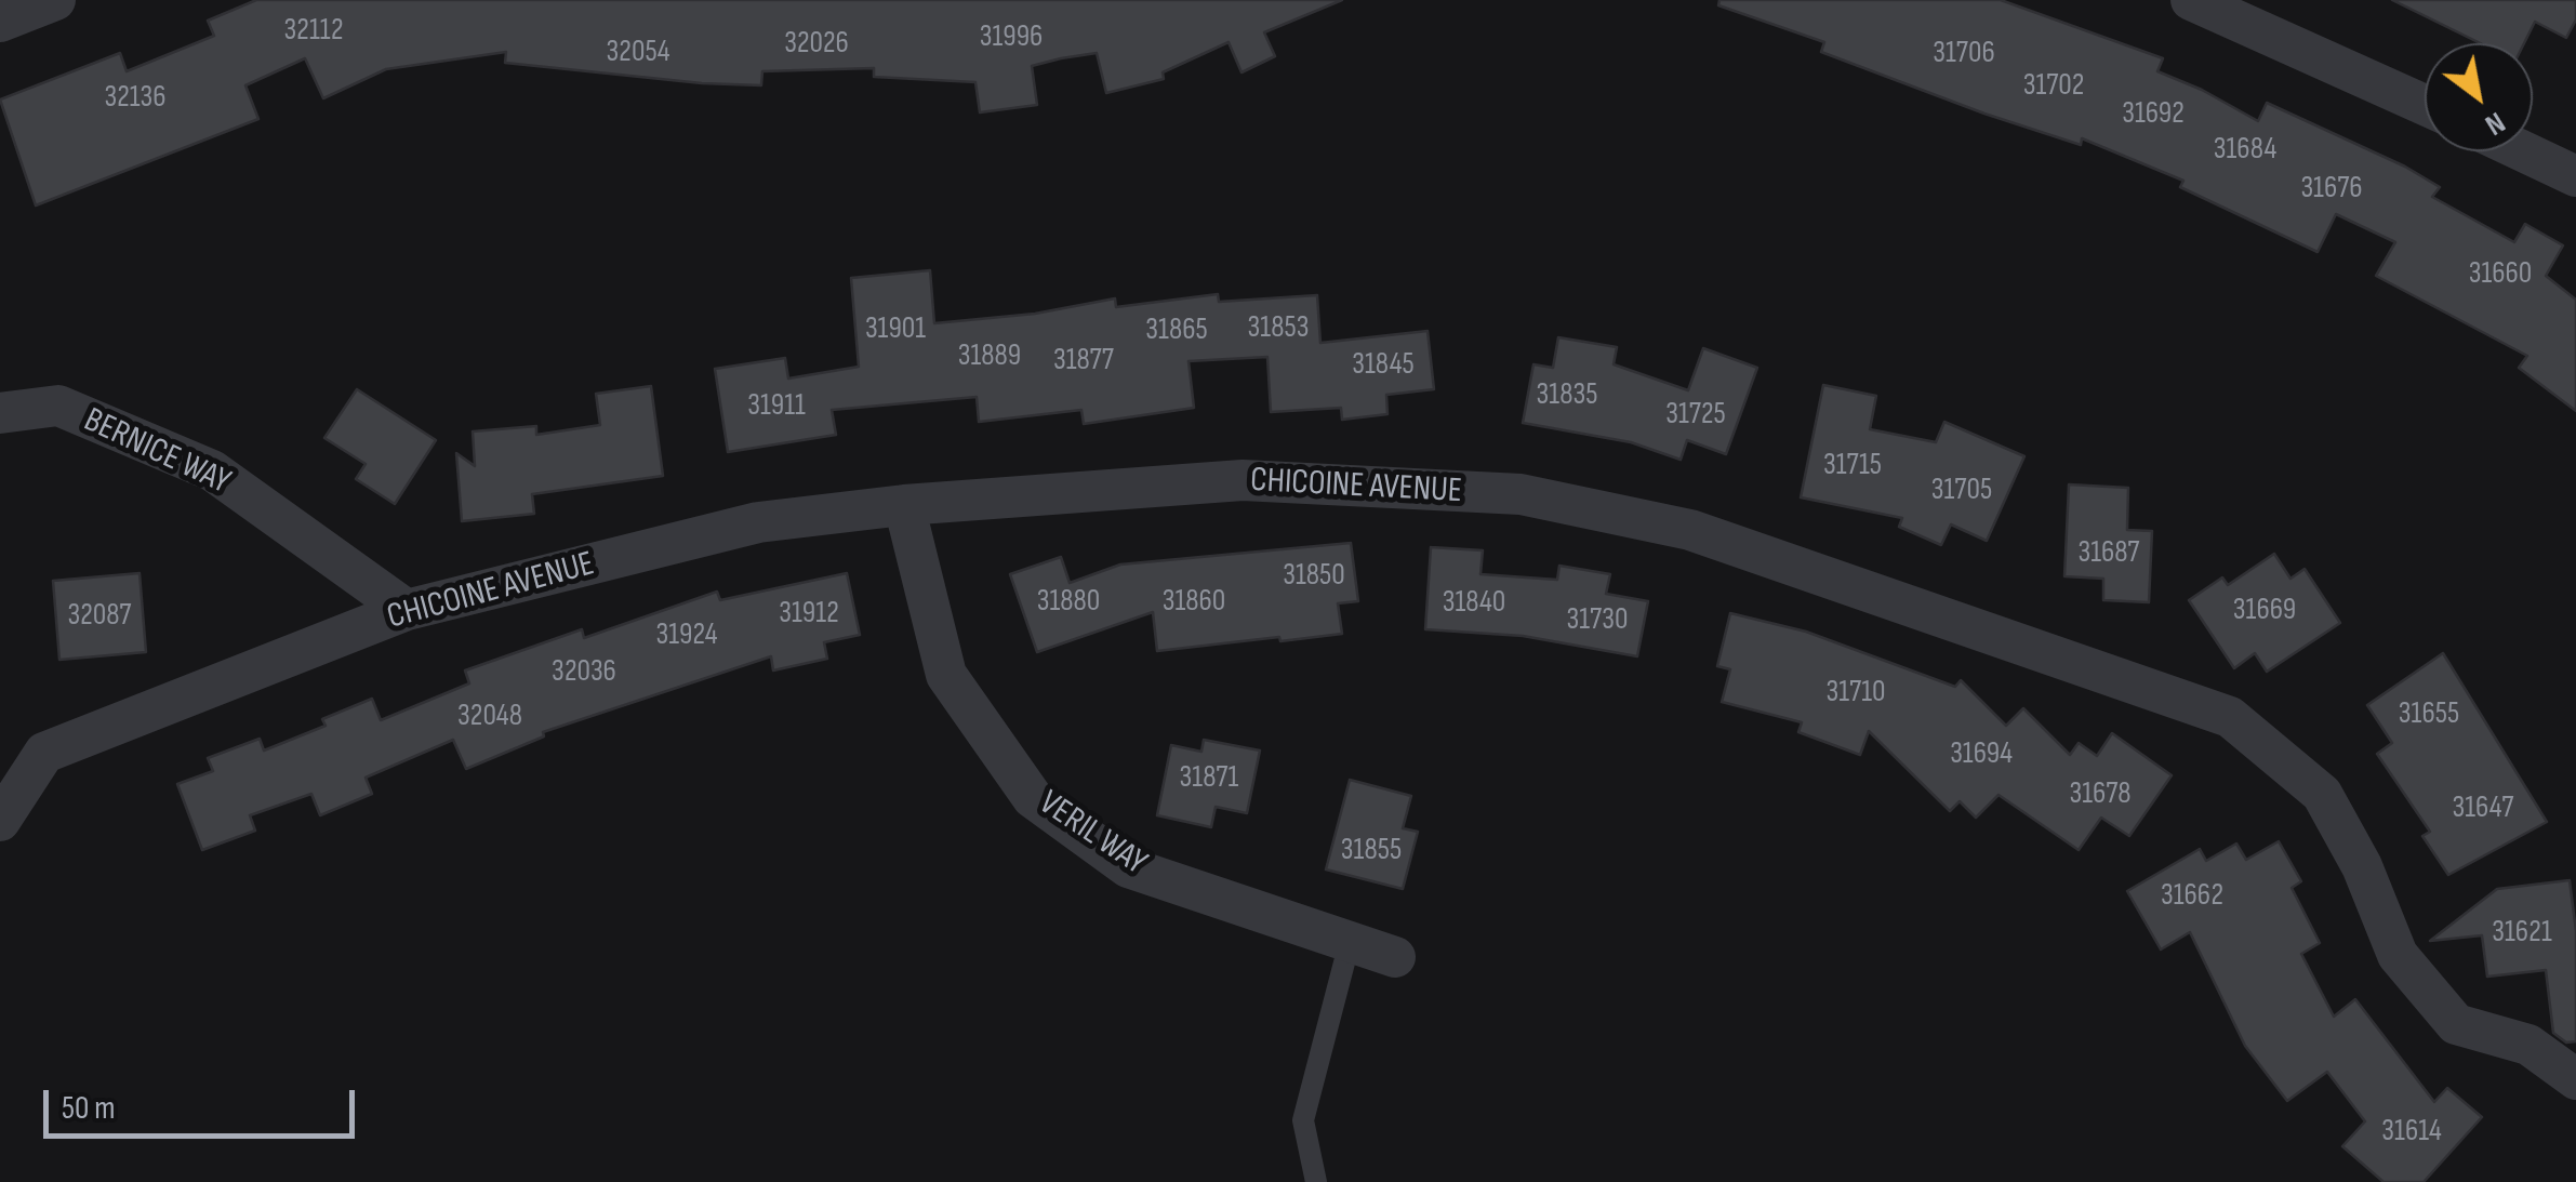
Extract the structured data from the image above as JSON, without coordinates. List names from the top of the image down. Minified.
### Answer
{"streets":{"street":["BERNICE WAY","CHICOINE AVENUE","VERIL WAY"]},"crossings":[["BERNICE WAY","CHICOINE AVENUE"],["CHICOINE AVENUE","VERIL WAY"]],"house_numbers":["32112","31996","32026","32054","31706","31702","32136","31692","31684","31676","31660","31853","31901","31865","31889","31877","31845","31835","31911","31725","31715","31705","31687","31850","31880","31860","31840","31669","31912","32087","31730","31924","32036","31710","31655","32048","31694","31871","31678","31647","31855","31662","31621","31614"],"scale_bar":"50 m","north":"bottom right"}
